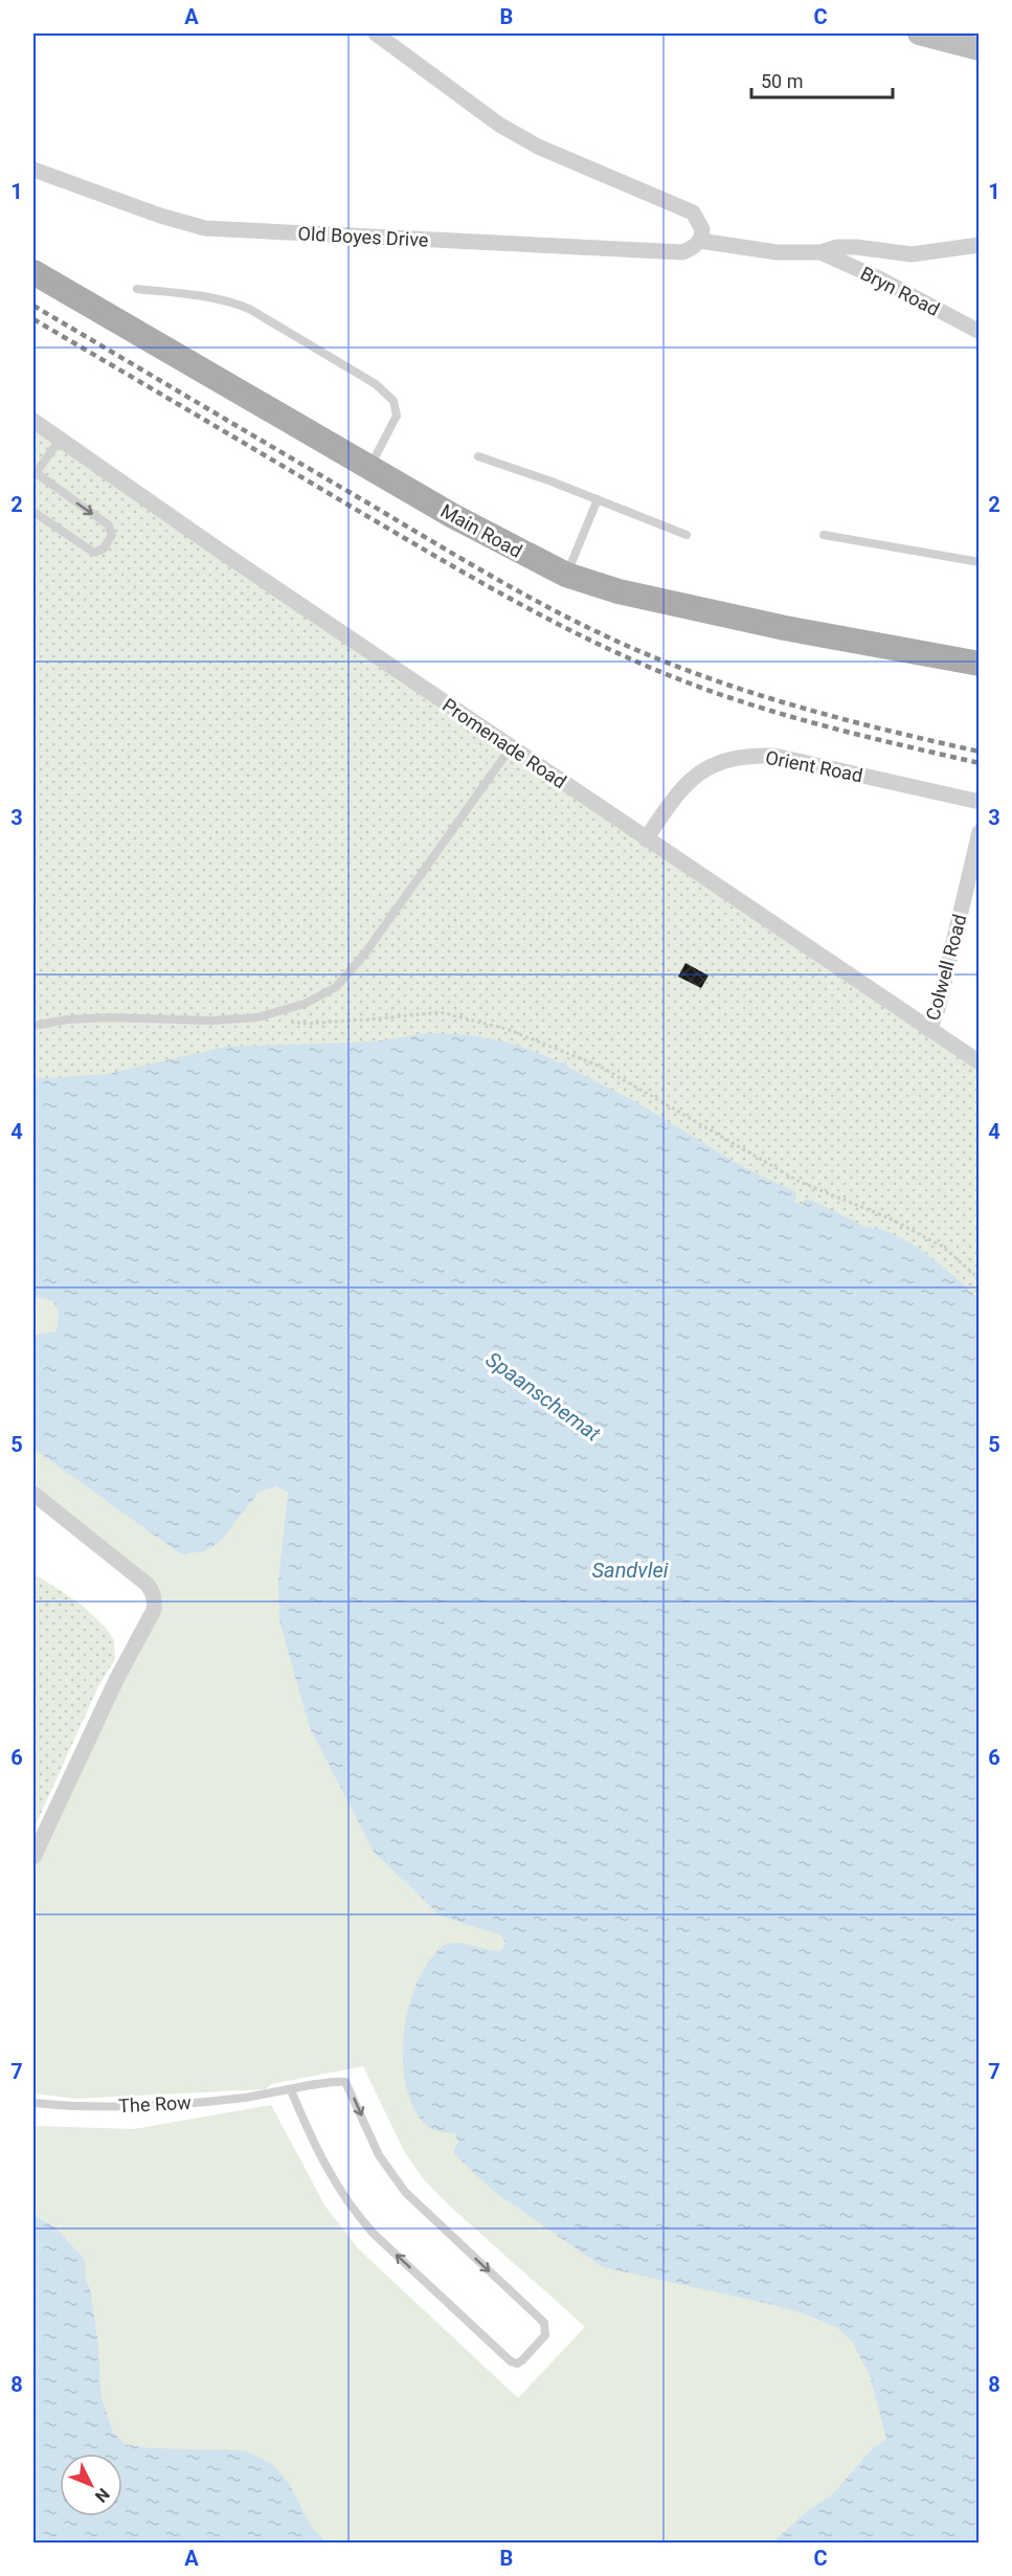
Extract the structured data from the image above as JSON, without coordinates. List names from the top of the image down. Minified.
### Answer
{"streets":{"main road":["Main Road"],"street":["Old Boyes Drive","Bryn Road","Promenade Road","Orient Road","Colwell Road"],"lane":["The Row"]},"crossings":[["Promenade Road","Orient Road"],["Promenade Road","Colwell Road"]],"water":["Spaanschemat","Sandvlei"],"scale_bar":"50 m","north":"bottom right","grid":{"columns":["A","B","C"],"rows":["1","2","3","4","5","6","7","8"]}}
